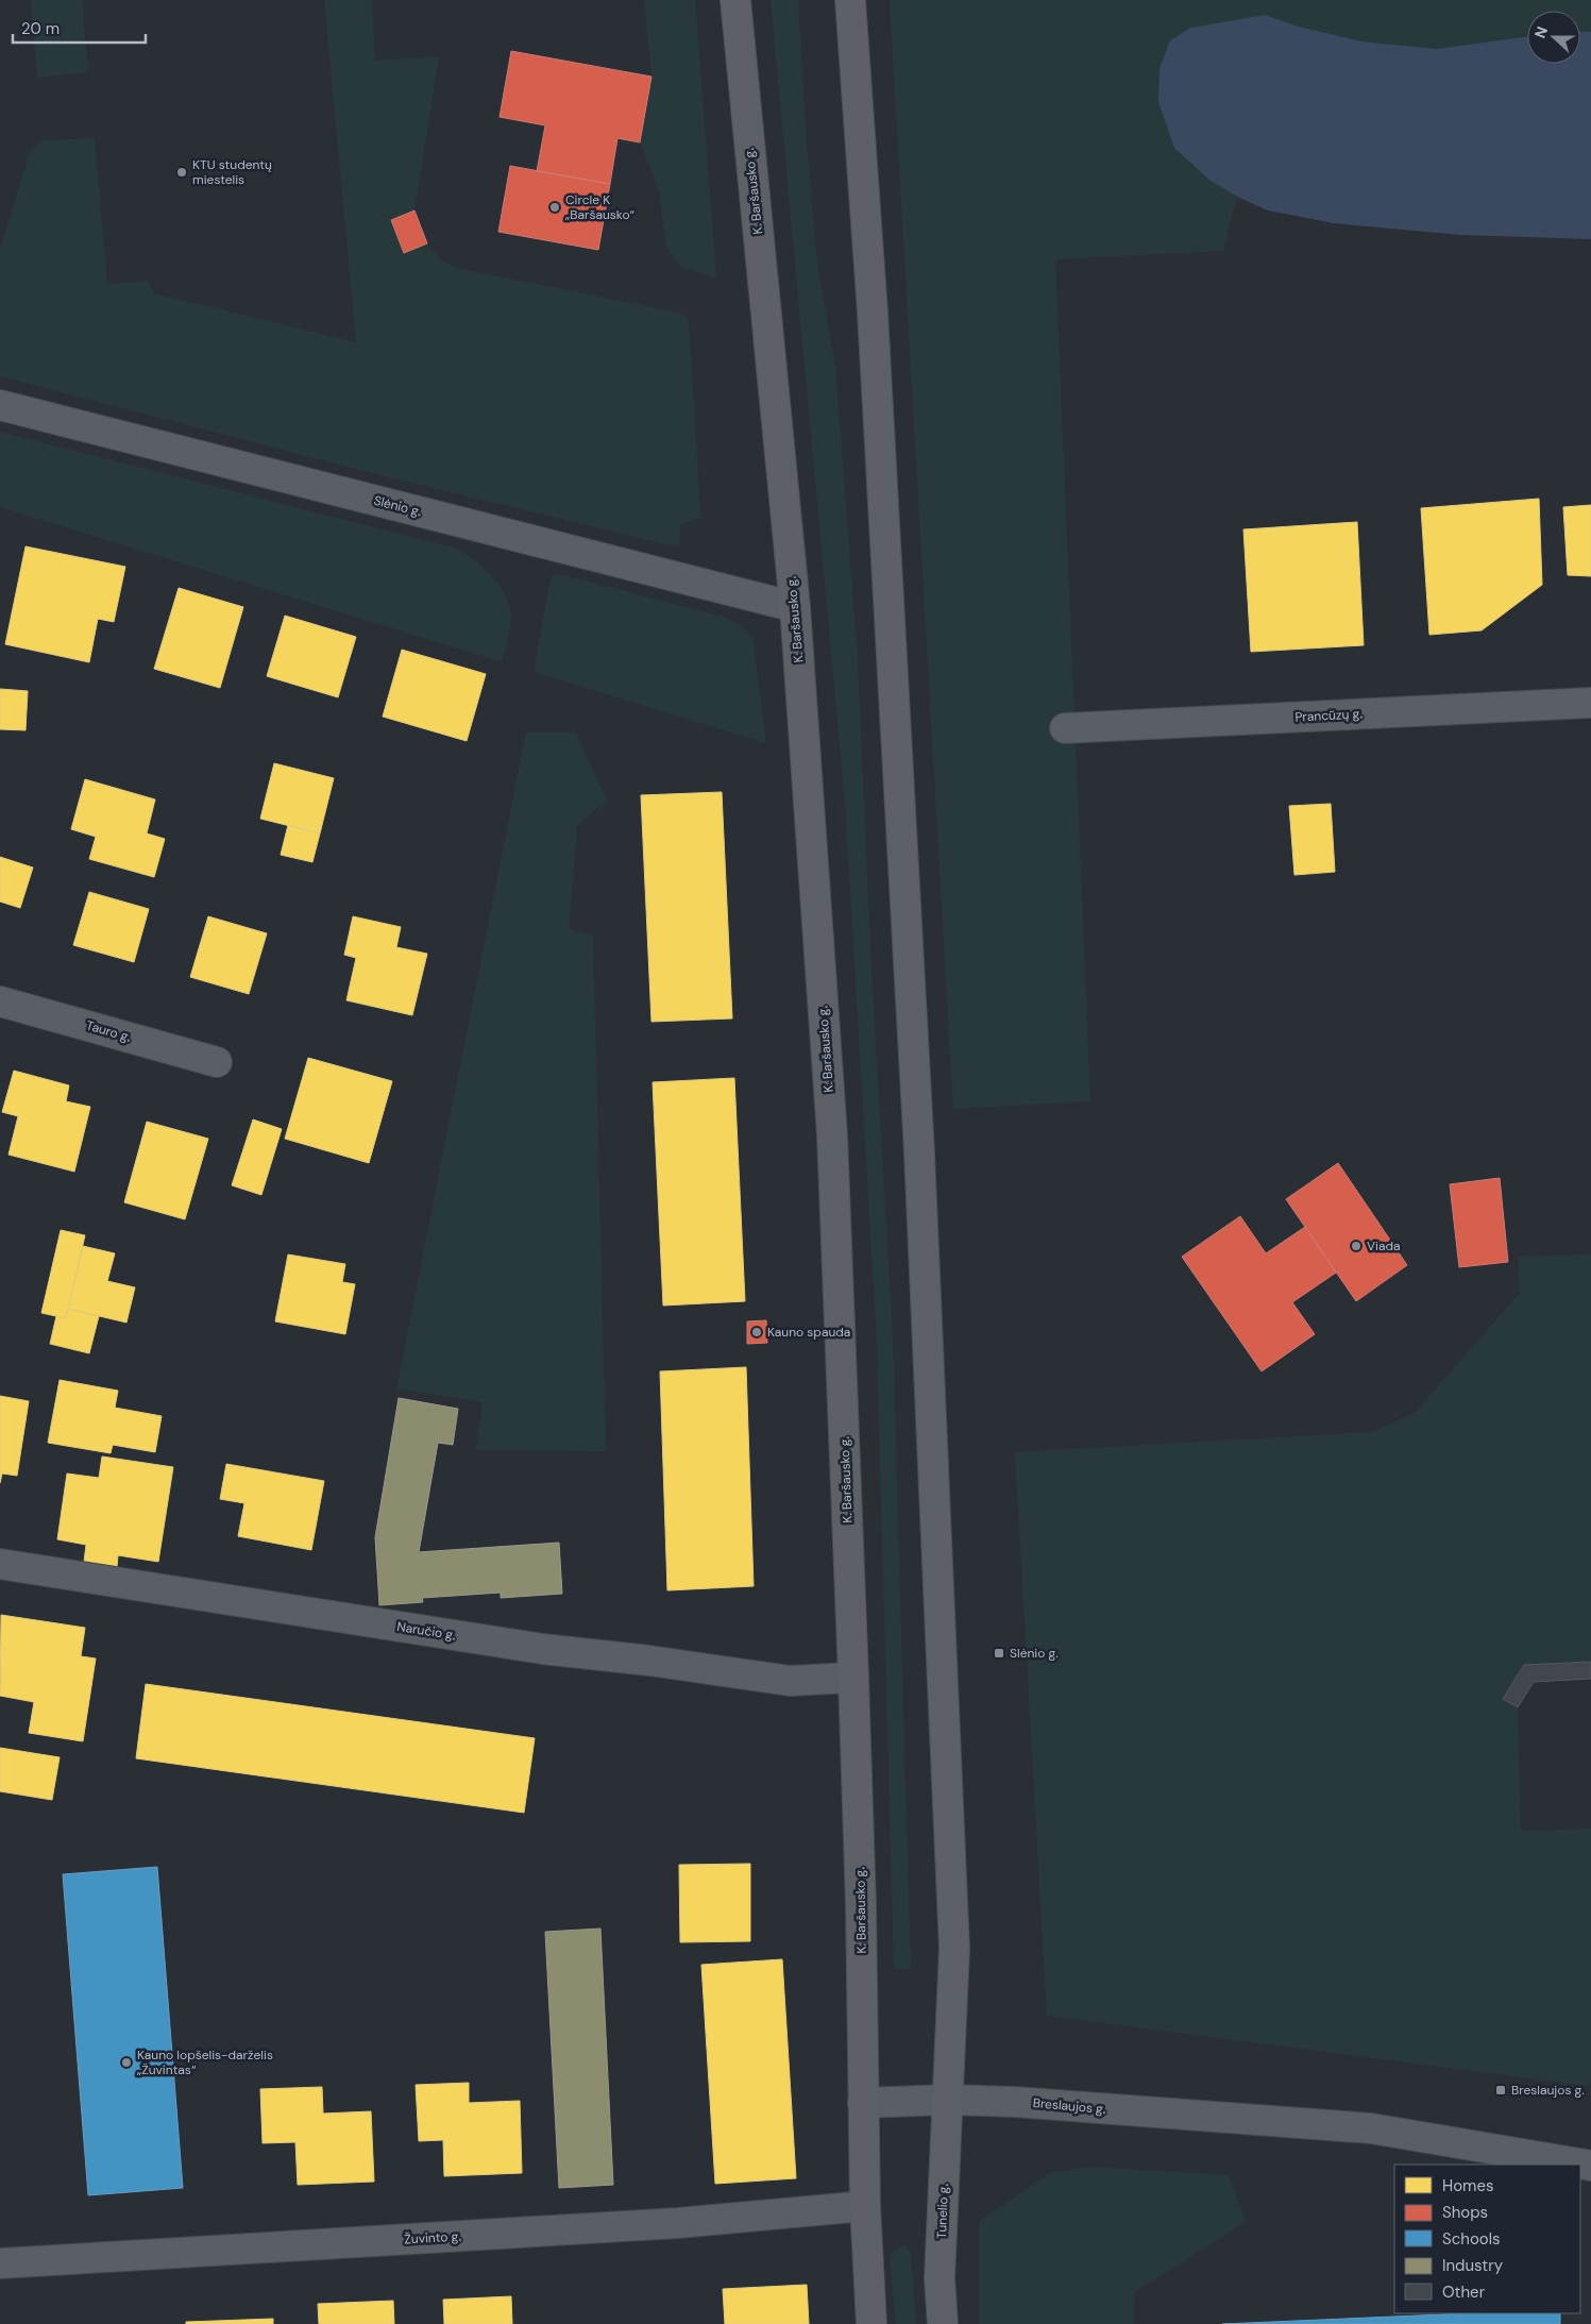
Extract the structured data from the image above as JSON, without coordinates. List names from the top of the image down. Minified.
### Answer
{"streets":{"main road":["K. Baršausko g.","Tunelio g."],"street":["Slėnio g.","Prancūzų g.","Tauro g.","Naručio g.","Breslaujos g.","Žuvinto g."]},"crossings":[["K. Baršausko g.","Slėnio g."],["K. Baršausko g.","Naručio g."],["K. Baršausko g.","Breslaujos g."],["Breslaujos g.","Tunelio g."]],"places":{"other":["KTU studentų miestelis","Circle K „Baršausko“","Viada","Kauno spauda","Kauno lopšelis-darželis „Žuvintas“"],"transit":["Slėnio g.","Breslaujos g."]},"legend":["Homes","Shops","Schools","Industry","Other"],"scale_bar":"20 m","north":"left"}
